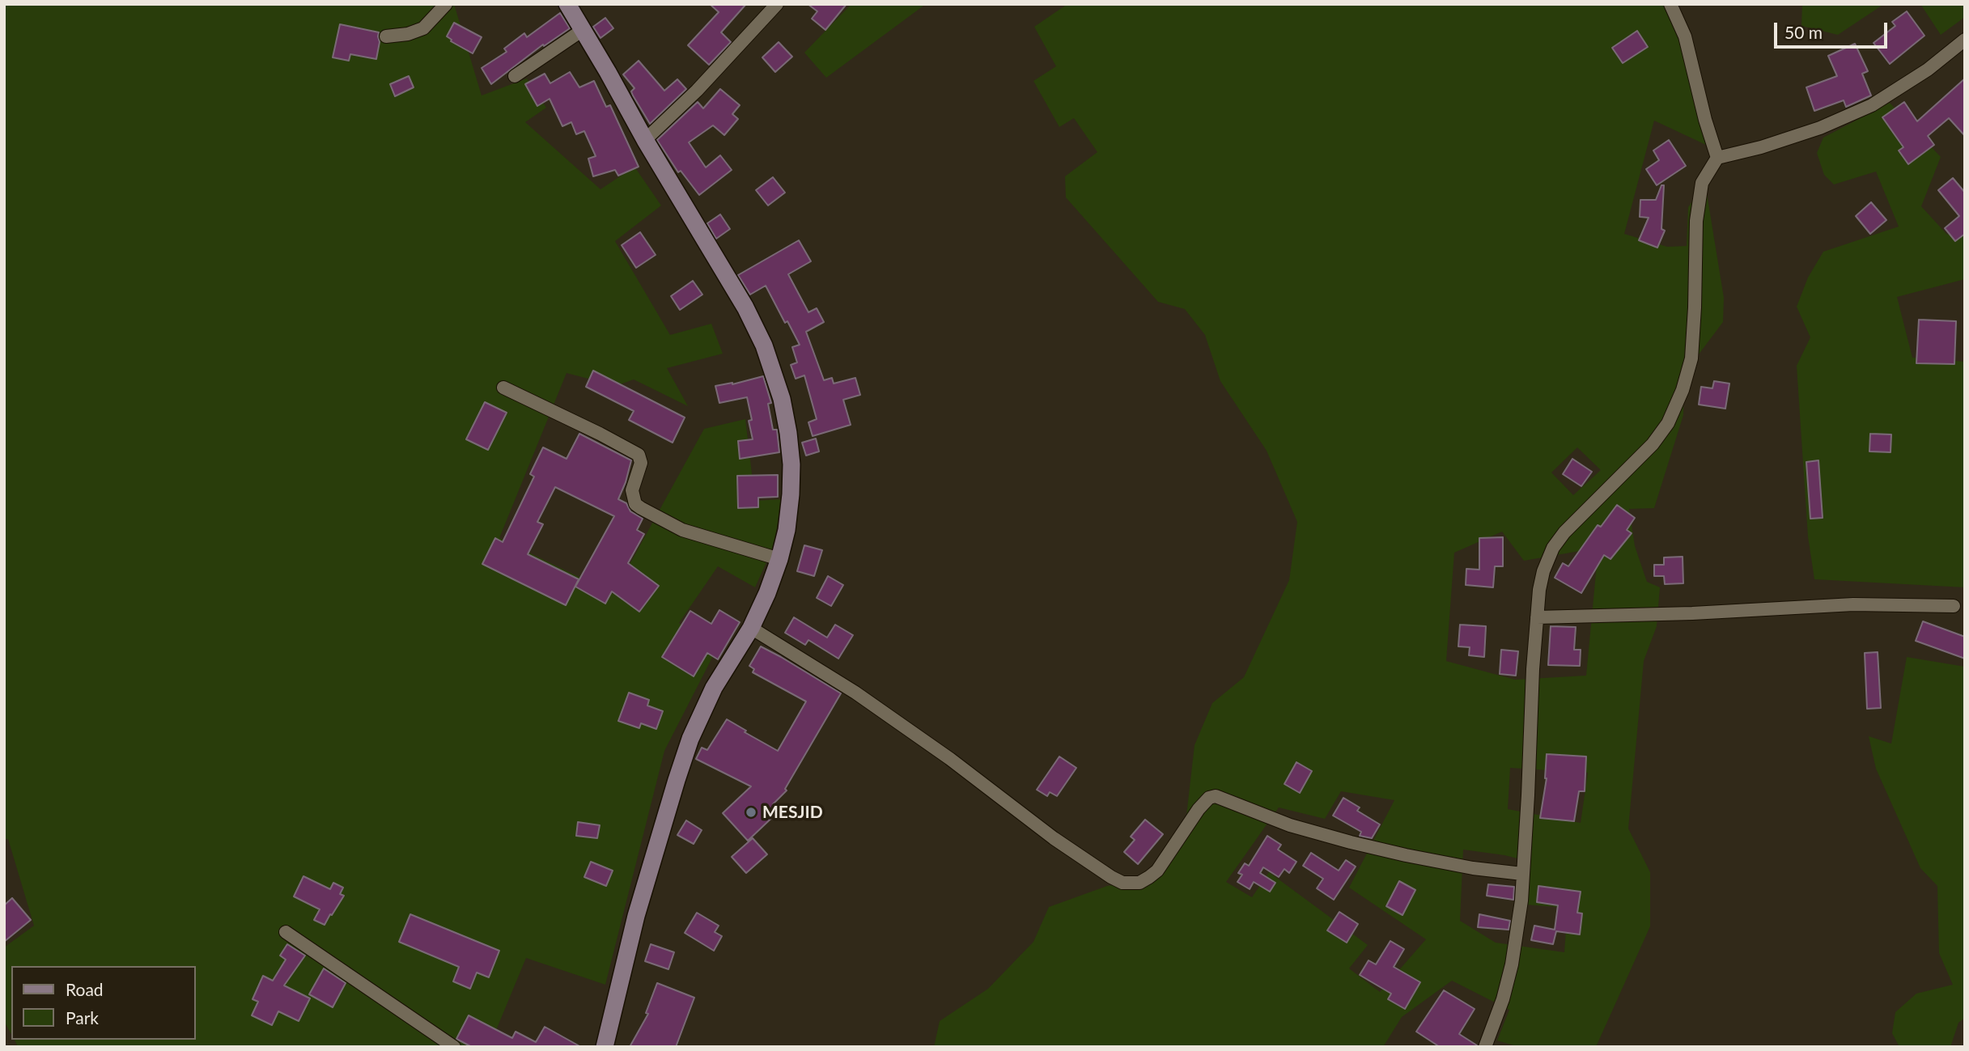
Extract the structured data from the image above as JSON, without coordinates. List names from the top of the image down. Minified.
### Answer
{"places":["MESJID"],"legend":["Road","Park"],"scale_bar":"50 m"}
